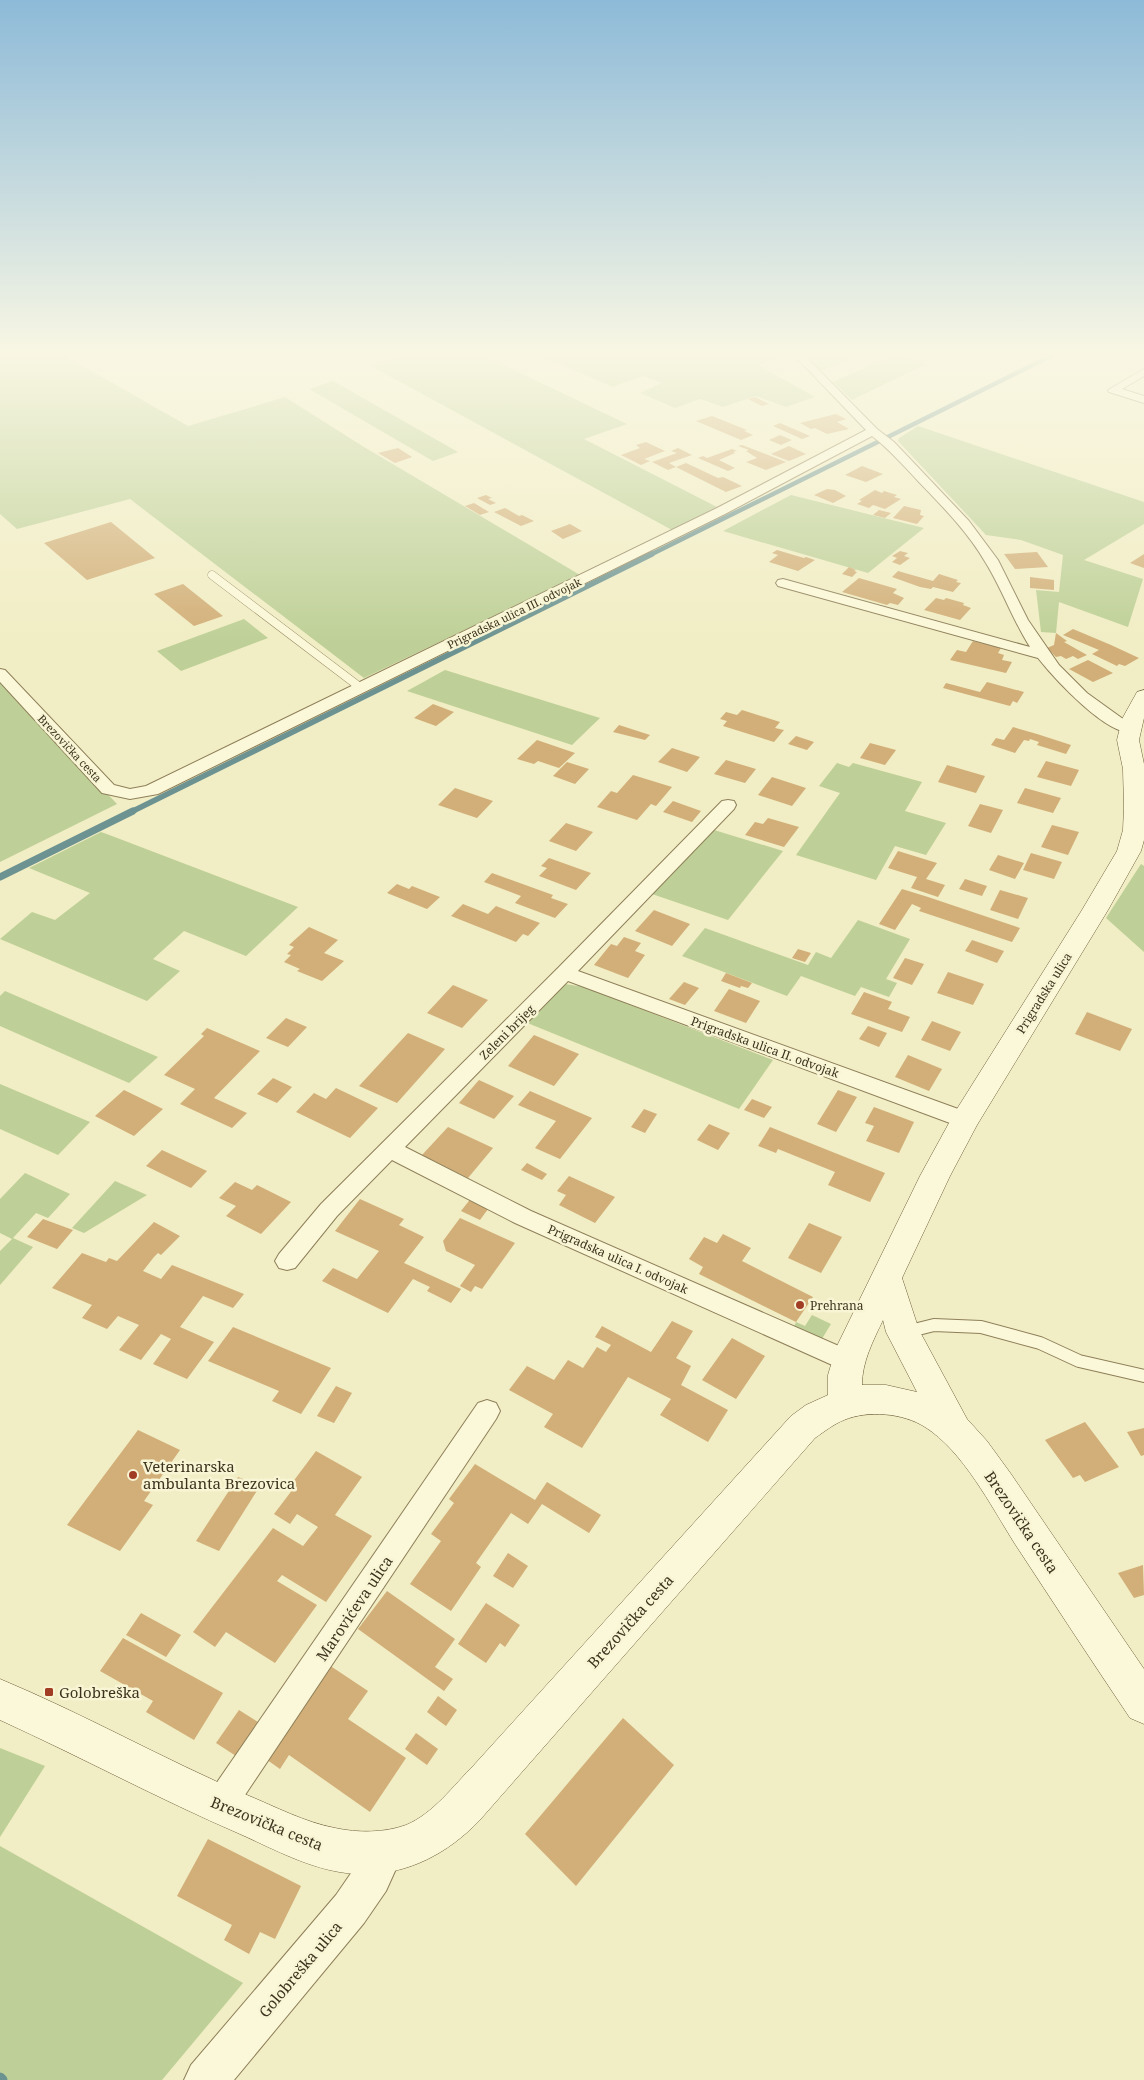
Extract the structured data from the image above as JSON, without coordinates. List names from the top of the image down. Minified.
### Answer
{"streets":{"main road":["Brezovička cesta","Prigradska ulica"],"street":["Prigradska ulica III. odvojak","Zeleni brijeg","Prigradska ulica II. odvojak","Prigradska ulica I. odvojak","Marovićeva ulica","Golobreška ulica"]},"crossings":[["Prigradska ulica III. odvojak","Brezovička cesta"],["Brezovička cesta","Prigradska ulica"],["Brezovička cesta","Marovićeva ulica"],["Brezovička cesta","Golobreška ulica"],["Prigradska ulica","Prigradska ulica II. odvojak"],["Prigradska ulica","Prigradska ulica I. odvojak"],["Zeleni brijeg","Prigradska ulica II. odvojak"],["Zeleni brijeg","Prigradska ulica I. odvojak"]],"places":{"other":["Prehrana","Veterinarska ambulanta Brezovica"],"transit":["Golobreška"]}}
